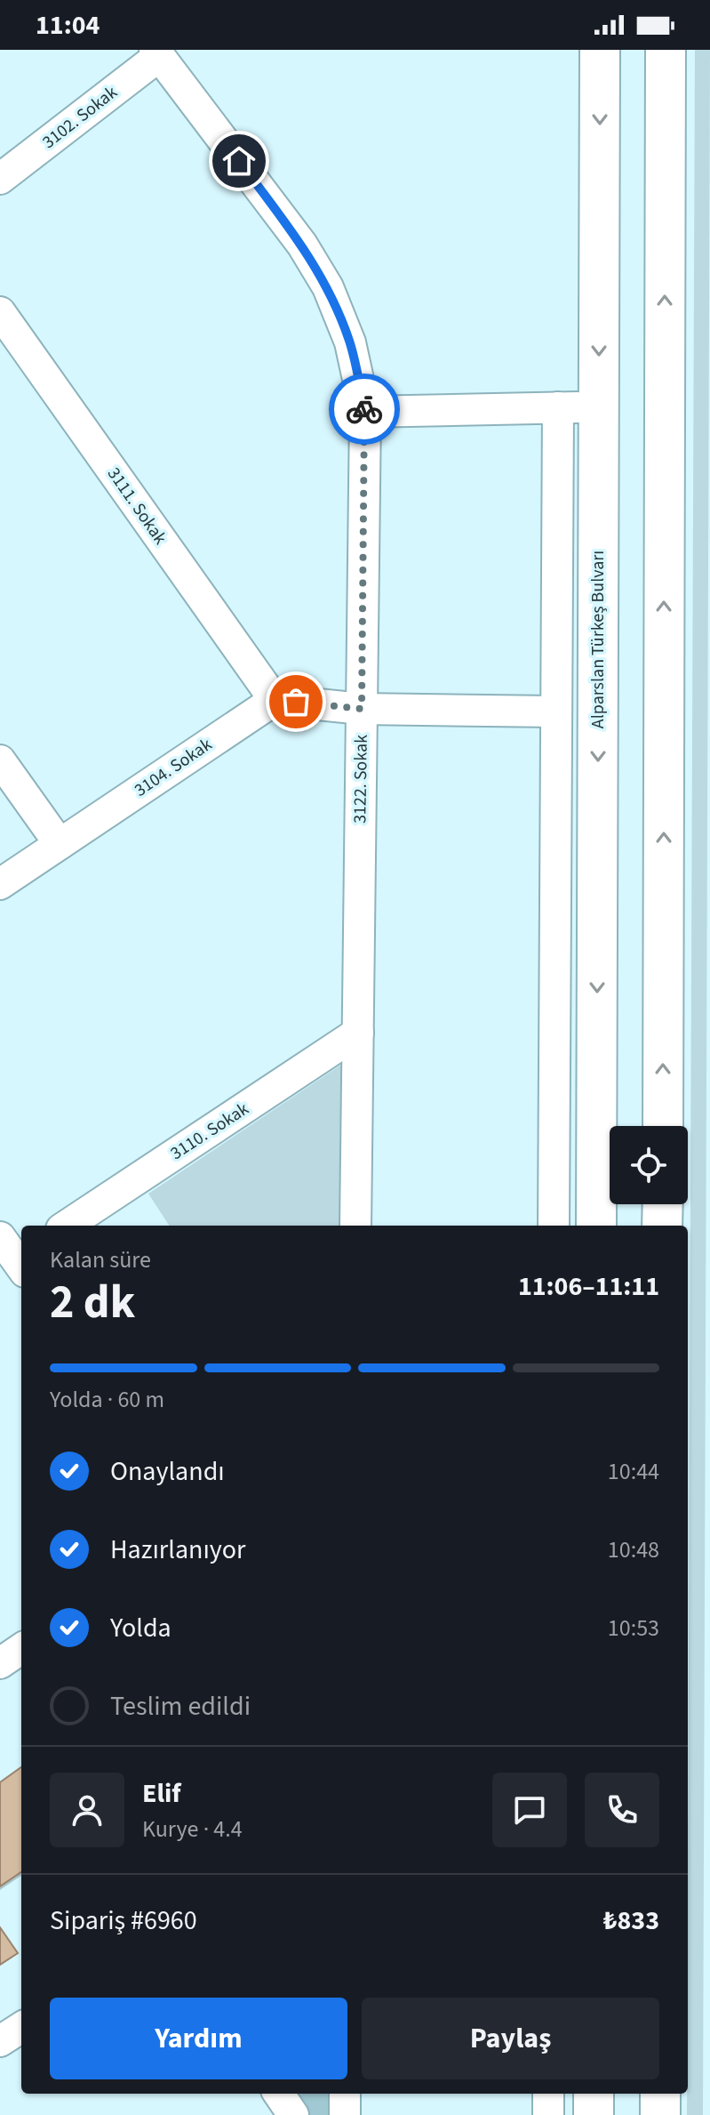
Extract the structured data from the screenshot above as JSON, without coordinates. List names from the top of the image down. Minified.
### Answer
{"streets":{"highway":["Alparslan Türkeş Bulvarı"],"street":["3102. Sokak","3111. Sokak","3104. Sokak","3122. Sokak","3110. Sokak"]},"crossings":[["3102. Sokak","3122. Sokak"],["3111. Sokak","3104. Sokak"],["3122. Sokak","3110. Sokak"]],"page":{"status":"11:04","heading":["2 dk","Kalan süre","11:06–11:11"],"panel":["Elif","Kurye · 4.4","Sipariş #6960","₺833"],"bar":"Yolda · 60 m","list":[["Onaylandı","10:44"],["Hazırlanıyor","10:48"],["Yolda","10:53"],"Teslim edildi"],"buttons":["Yardım","Paylaş"]}}
